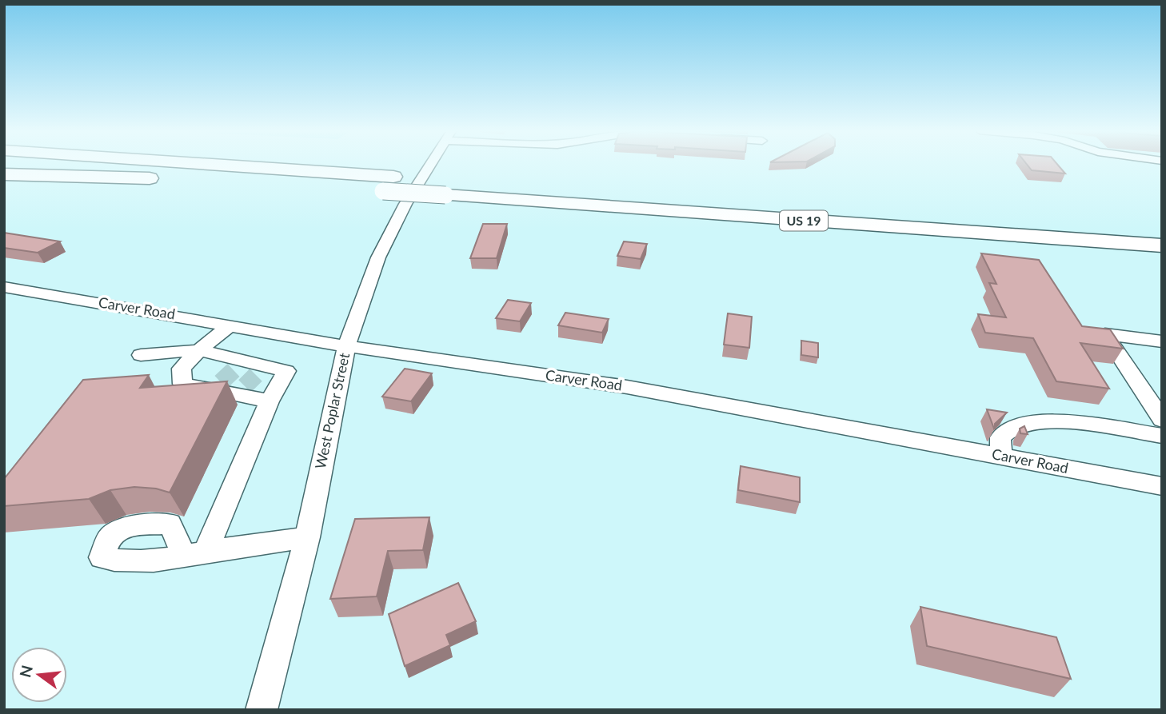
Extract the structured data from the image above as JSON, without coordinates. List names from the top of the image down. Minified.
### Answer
{"streets":{"highway":["US 19"],"street":["Carver Road","West Poplar Street"]},"crossings":[["Carver Road","West Poplar Street"]],"north":"left"}
